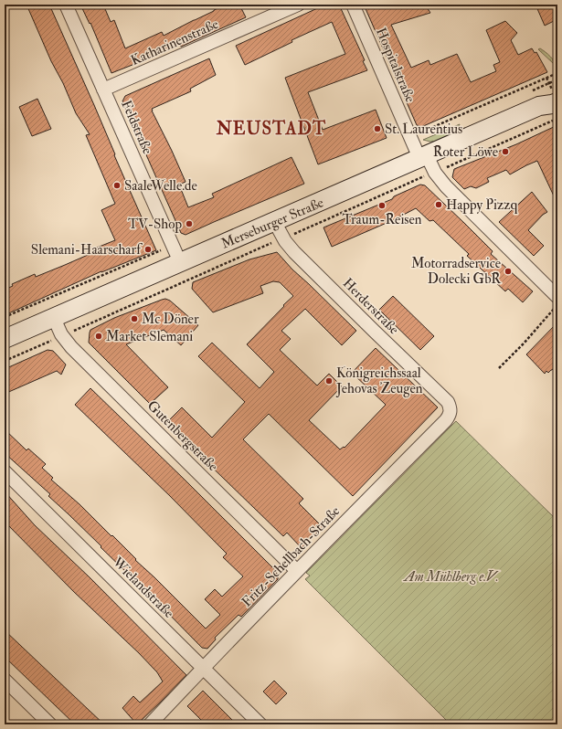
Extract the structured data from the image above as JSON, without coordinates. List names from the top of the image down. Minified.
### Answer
{"streets":{"main road":["Merseburger Straße"],"street":["Katharinenstraße","Hospitalstraße","Feldstraße","Herderstraße","Gutenbergstraße","Fritz-Schellbach-Straße","Wielandstraße"]},"crossings":[["Katharinenstraße","Feldstraße"],["Hospitalstraße","Merseburger Straße"],["Feldstraße","Merseburger Straße"],["Merseburger Straße","Herderstraße"],["Merseburger Straße","Gutenbergstraße"],["Herderstraße","Fritz-Schellbach-Straße"],["Gutenbergstraße","Fritz-Schellbach-Straße"],["Fritz-Schellbach-Straße","Wielandstraße"]],"districts":["NEUSTADT"],"parks":["Am Mühlberg e.V."],"places":["St. Laurentius","Roter Löwe","SaaleWelle.de","Happy Pizzq","Traum-Reisen","TV-Shop","Slemani-Haarscharf","Motorradservice Dolecki GbR","Mc Döner","Market Slemani","Königreichssaal Jehovas Zeugen"]}
